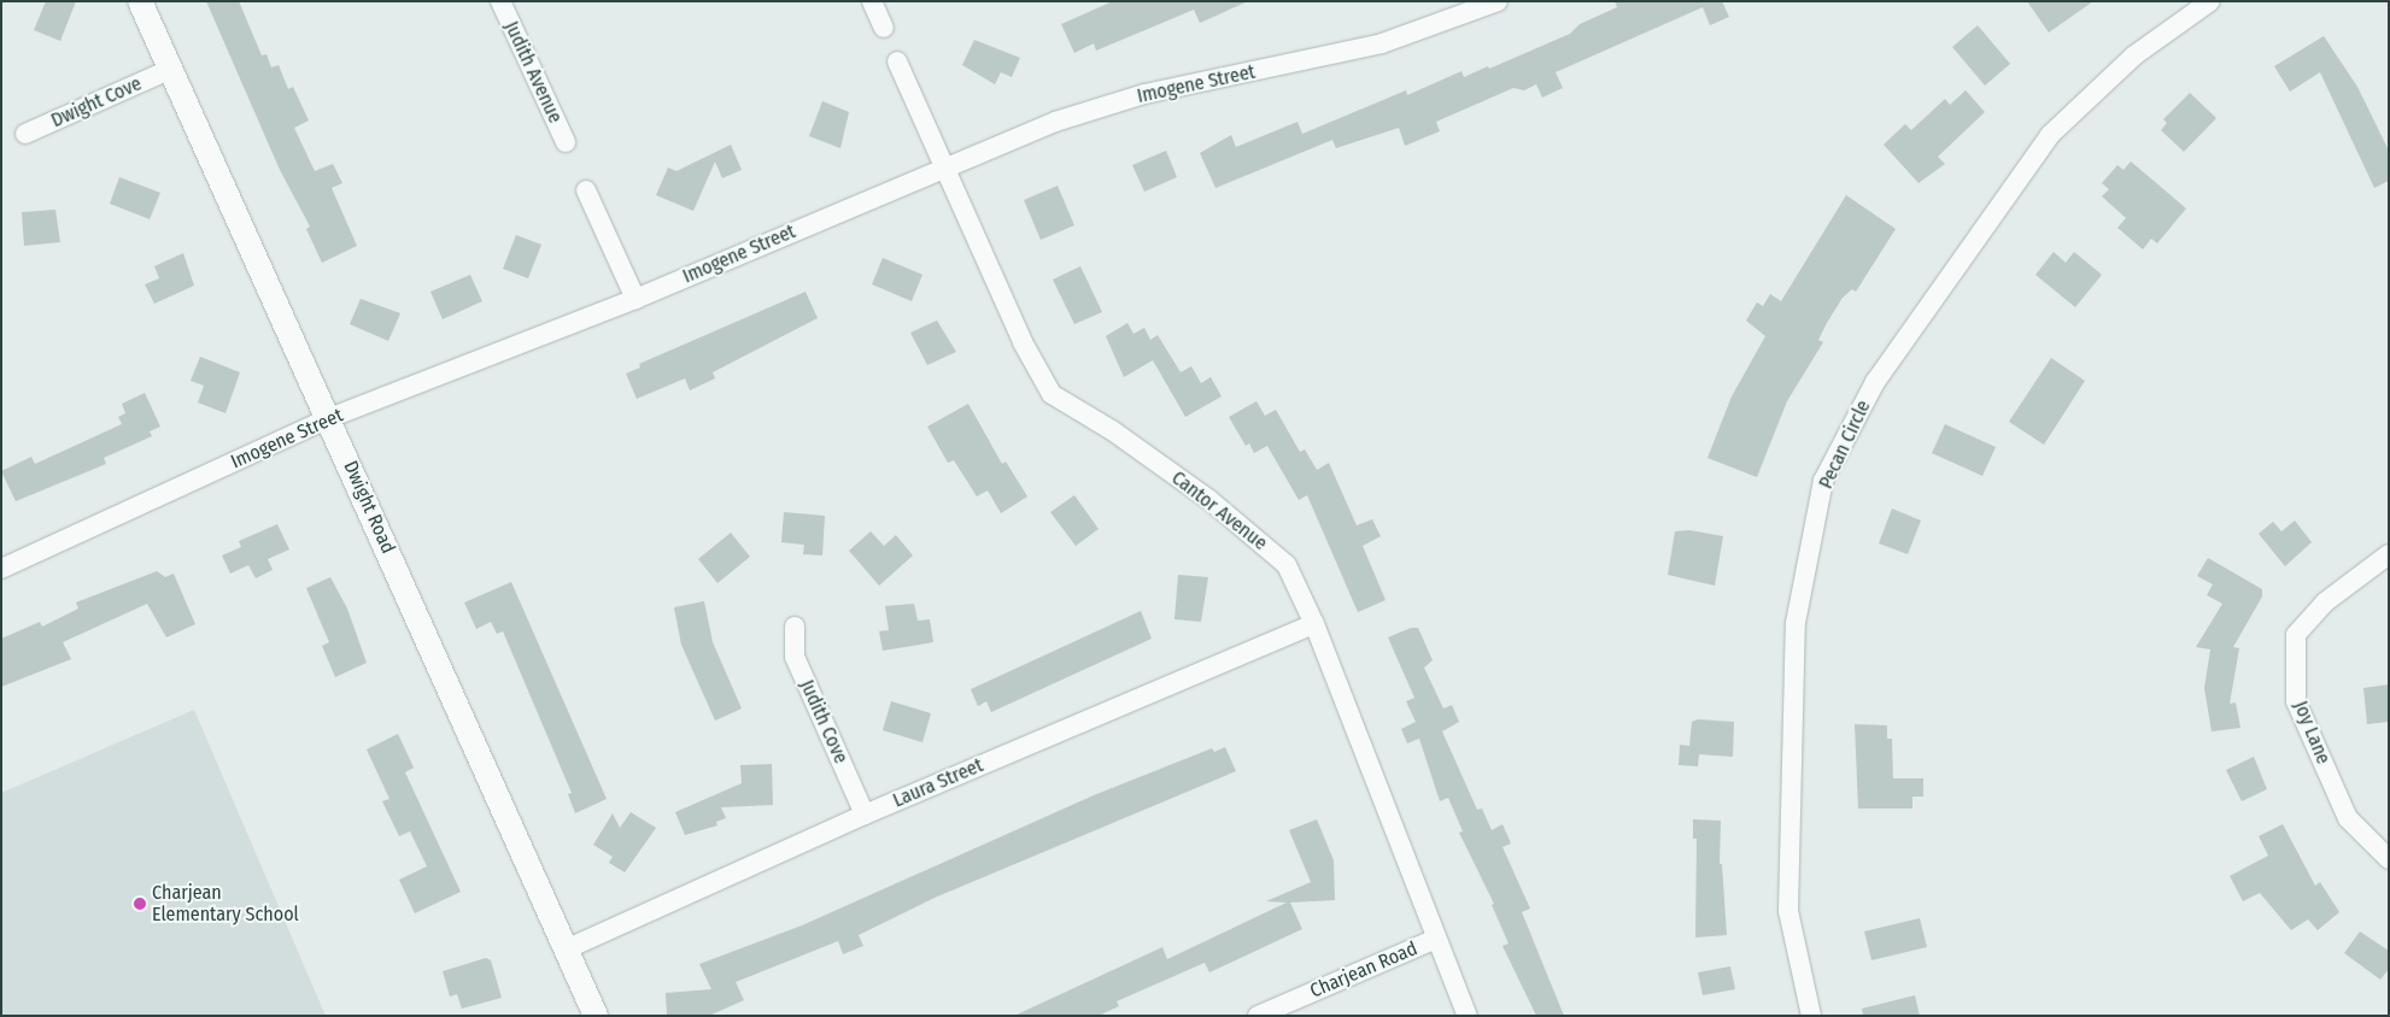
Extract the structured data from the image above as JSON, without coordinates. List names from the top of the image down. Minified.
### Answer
{"streets":{"street":["Judith Avenue","Imogene Street","Dwight Cove","Pecan Circle","Dwight Road","Cantor Avenue","Judith Cove","Joy Lane","Laura Street","Charjean Road"]},"crossings":[["Imogene Street","Dwight Road"],["Imogene Street","Cantor Avenue"],["Dwight Cove","Dwight Road"],["Dwight Road","Laura Street"],["Cantor Avenue","Laura Street"],["Cantor Avenue","Charjean Road"],["Judith Cove","Laura Street"]],"places":["Charjean Elementary School"]}
